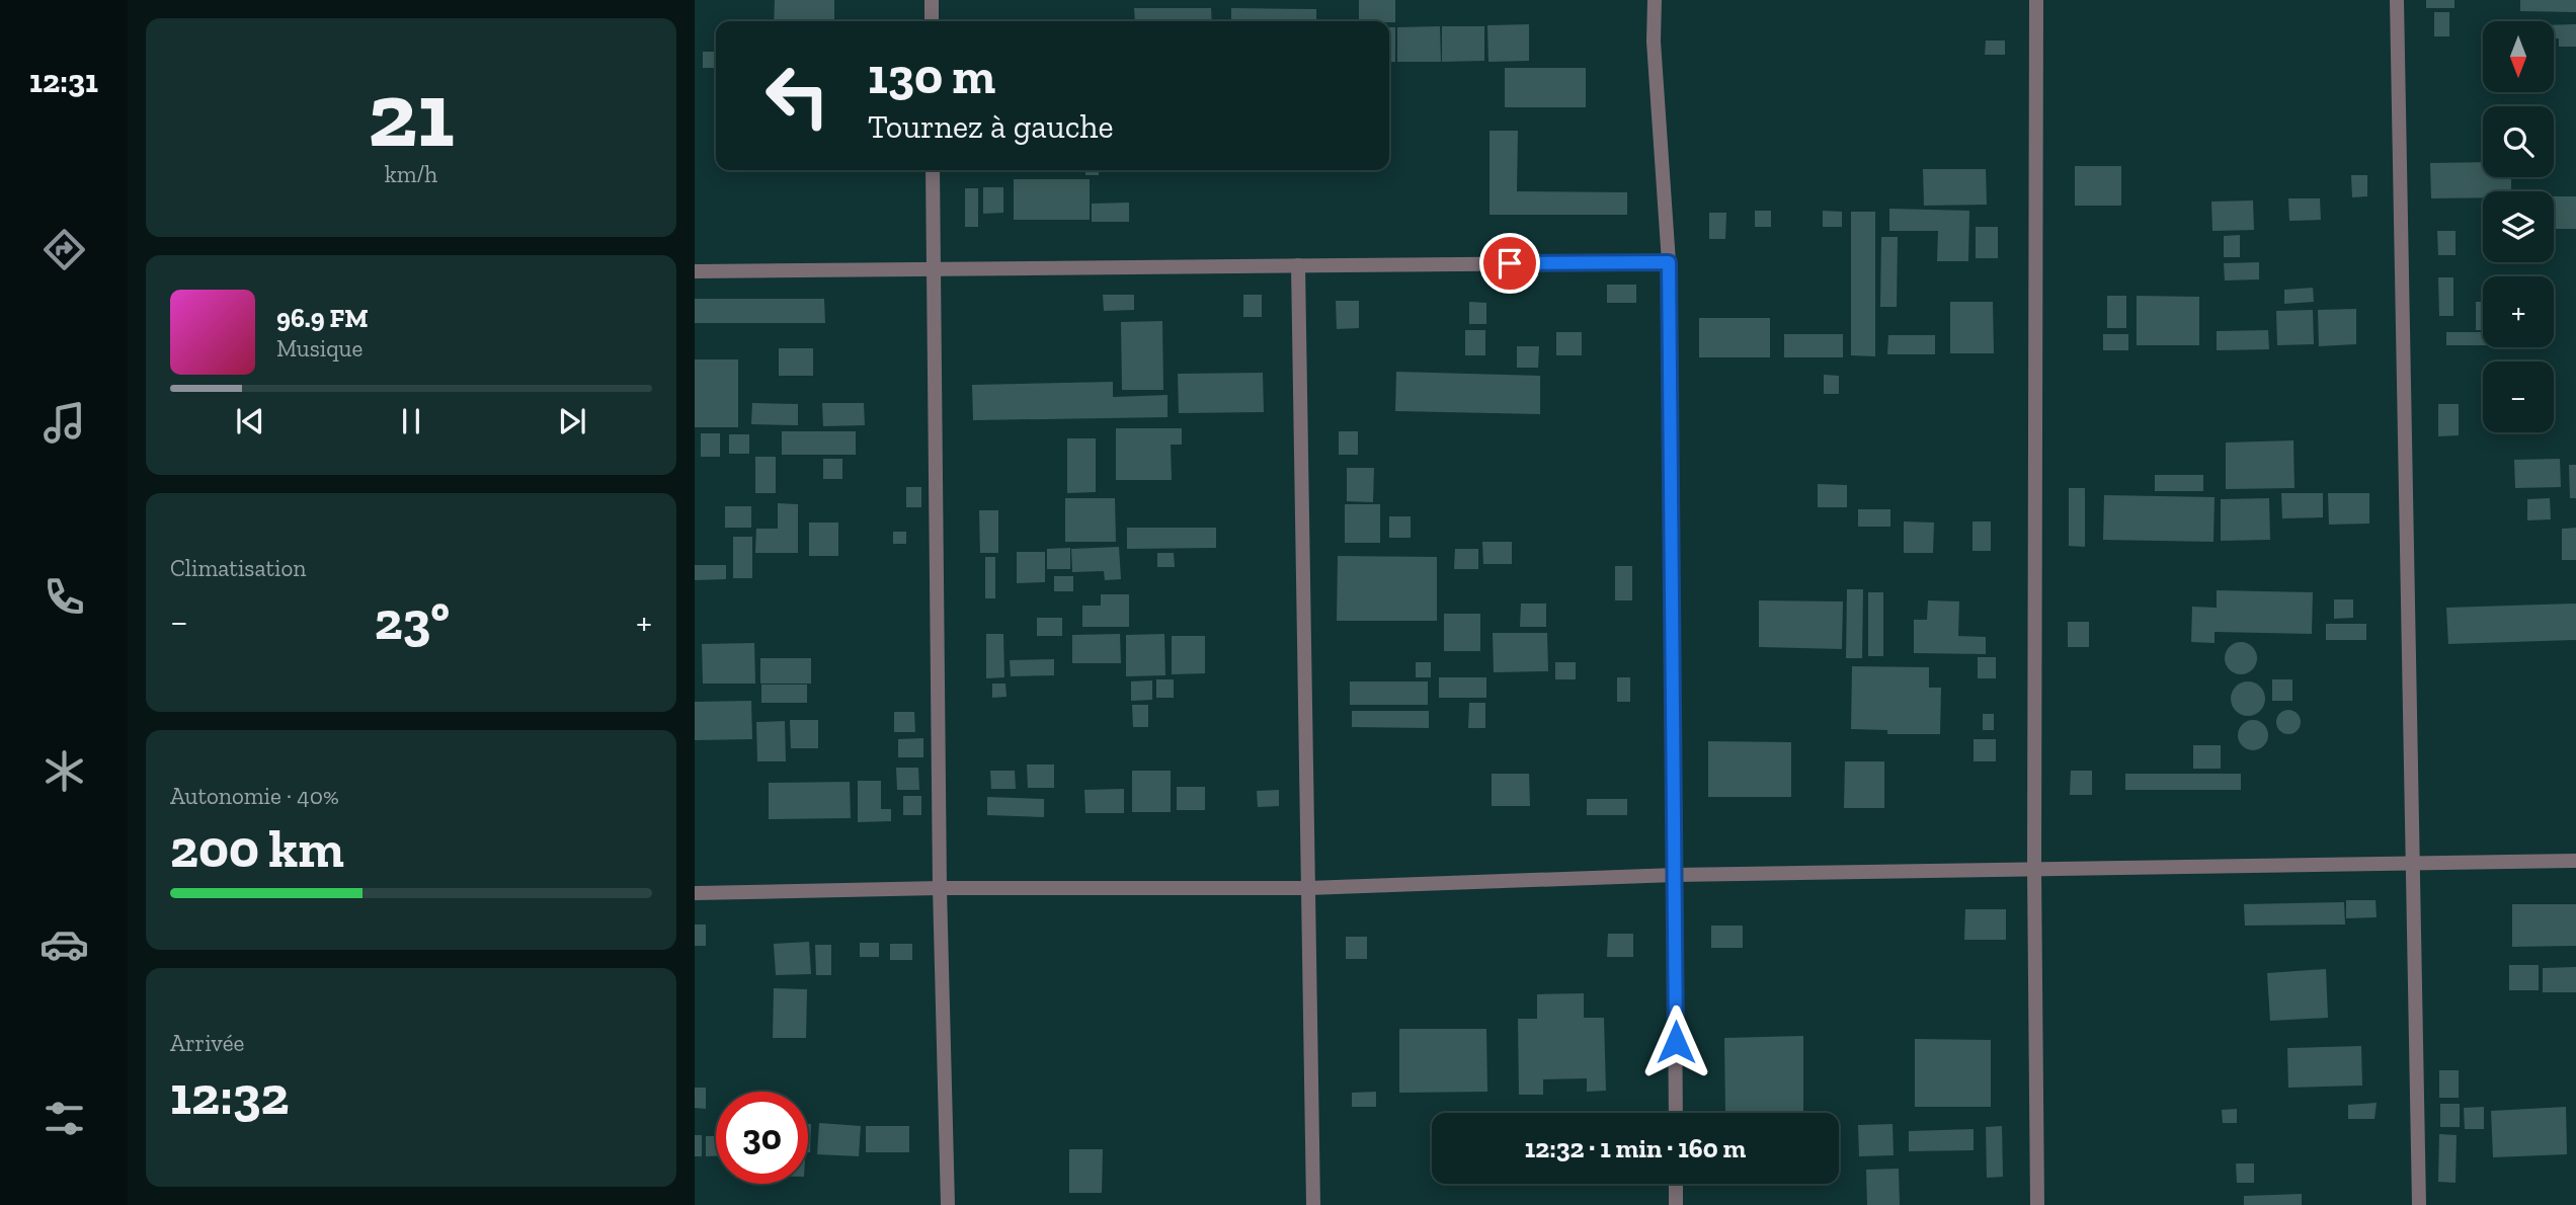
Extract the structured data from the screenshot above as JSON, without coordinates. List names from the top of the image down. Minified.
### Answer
{"north":"bottom","page":{"tabs":"12:31","tile":[["21","km/h"],"Climatisation",["Autonomie · 40%","200 km"],["Arrivée","12:32"]],"map_buttons":["+","−"],"turn":["130 m","Tournez à gauche"],"song":["96.9 FM","Musique"],"heat":["−","23°","+"],"limit":"30","trip":"12:32 · 1 min · 160 m"}}
